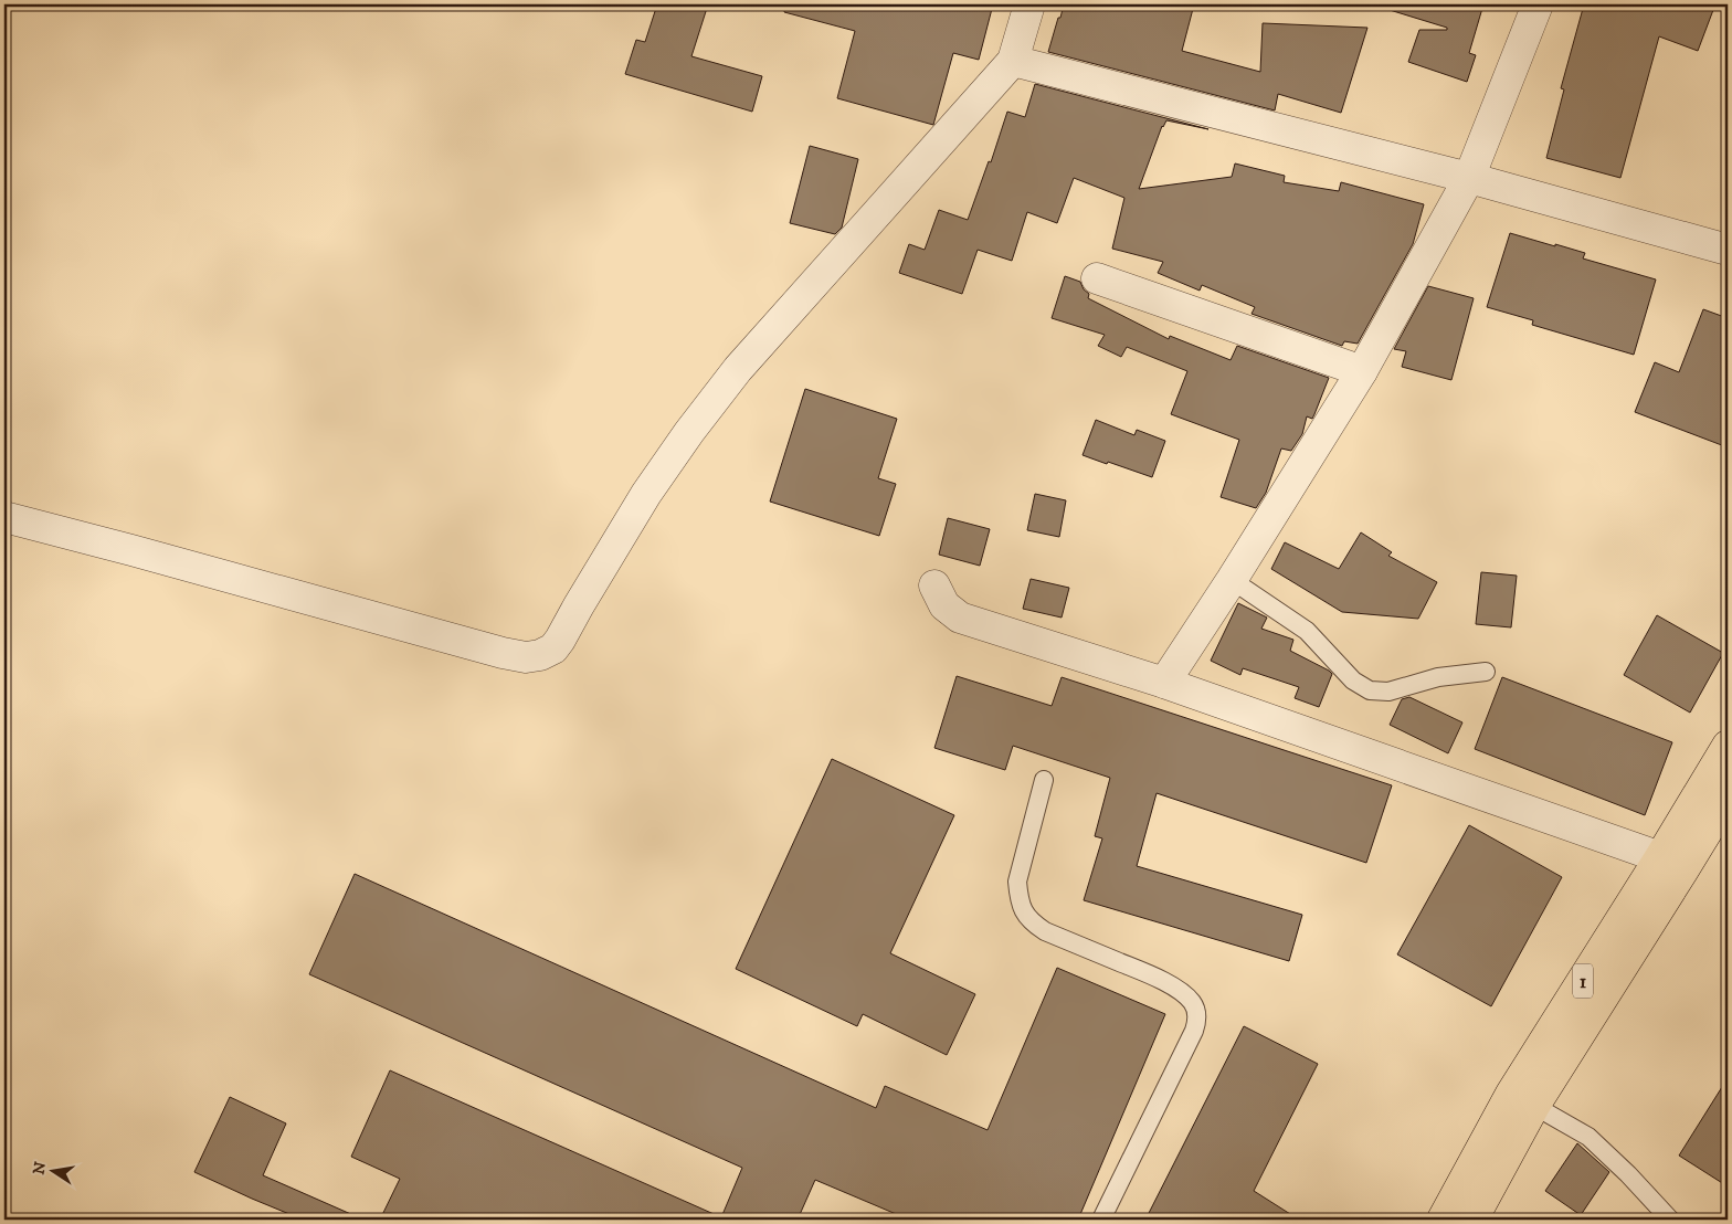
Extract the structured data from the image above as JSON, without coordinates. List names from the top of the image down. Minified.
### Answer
{"streets":{"highway":["1"]},"north":"left"}
